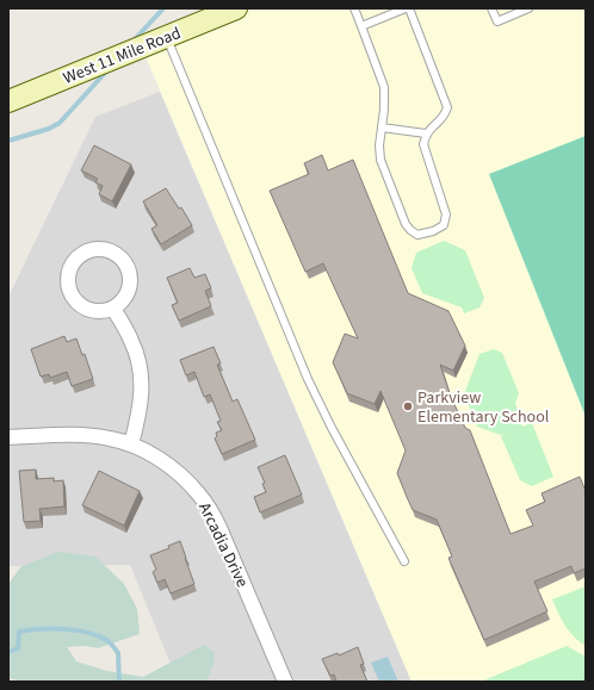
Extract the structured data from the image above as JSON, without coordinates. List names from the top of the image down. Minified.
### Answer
{"streets":{"street":["West 11 Mile Road","Arcadia Drive"]},"places":["Parkview Elementary School"]}
